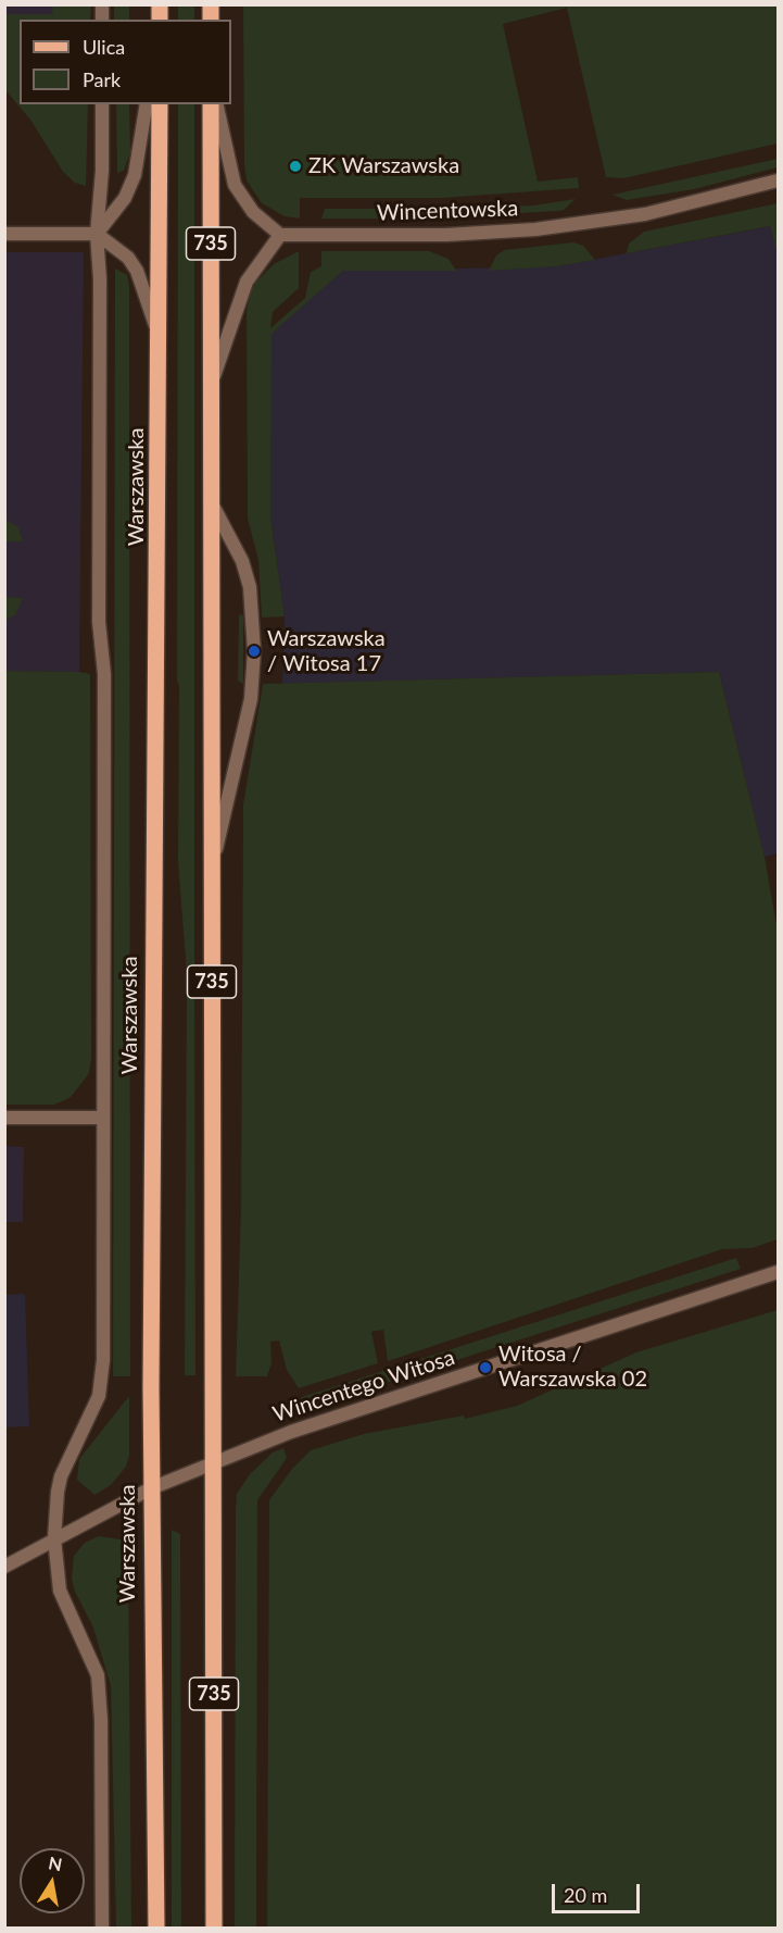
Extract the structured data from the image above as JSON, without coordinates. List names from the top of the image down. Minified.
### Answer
{"streets":{"main road":["735","Warszawska"],"street":["Wincentowska","Wincentego Witosa"]},"crossings":[["735","Wincentego Witosa"],["Warszawska","Wincentego Witosa"]],"places":["ZK Warszawska","Warszawska / Witosa 17","Witosa / Warszawska 02"],"legend":["Ulica","Park"],"scale_bar":"20 m","north":"top"}
